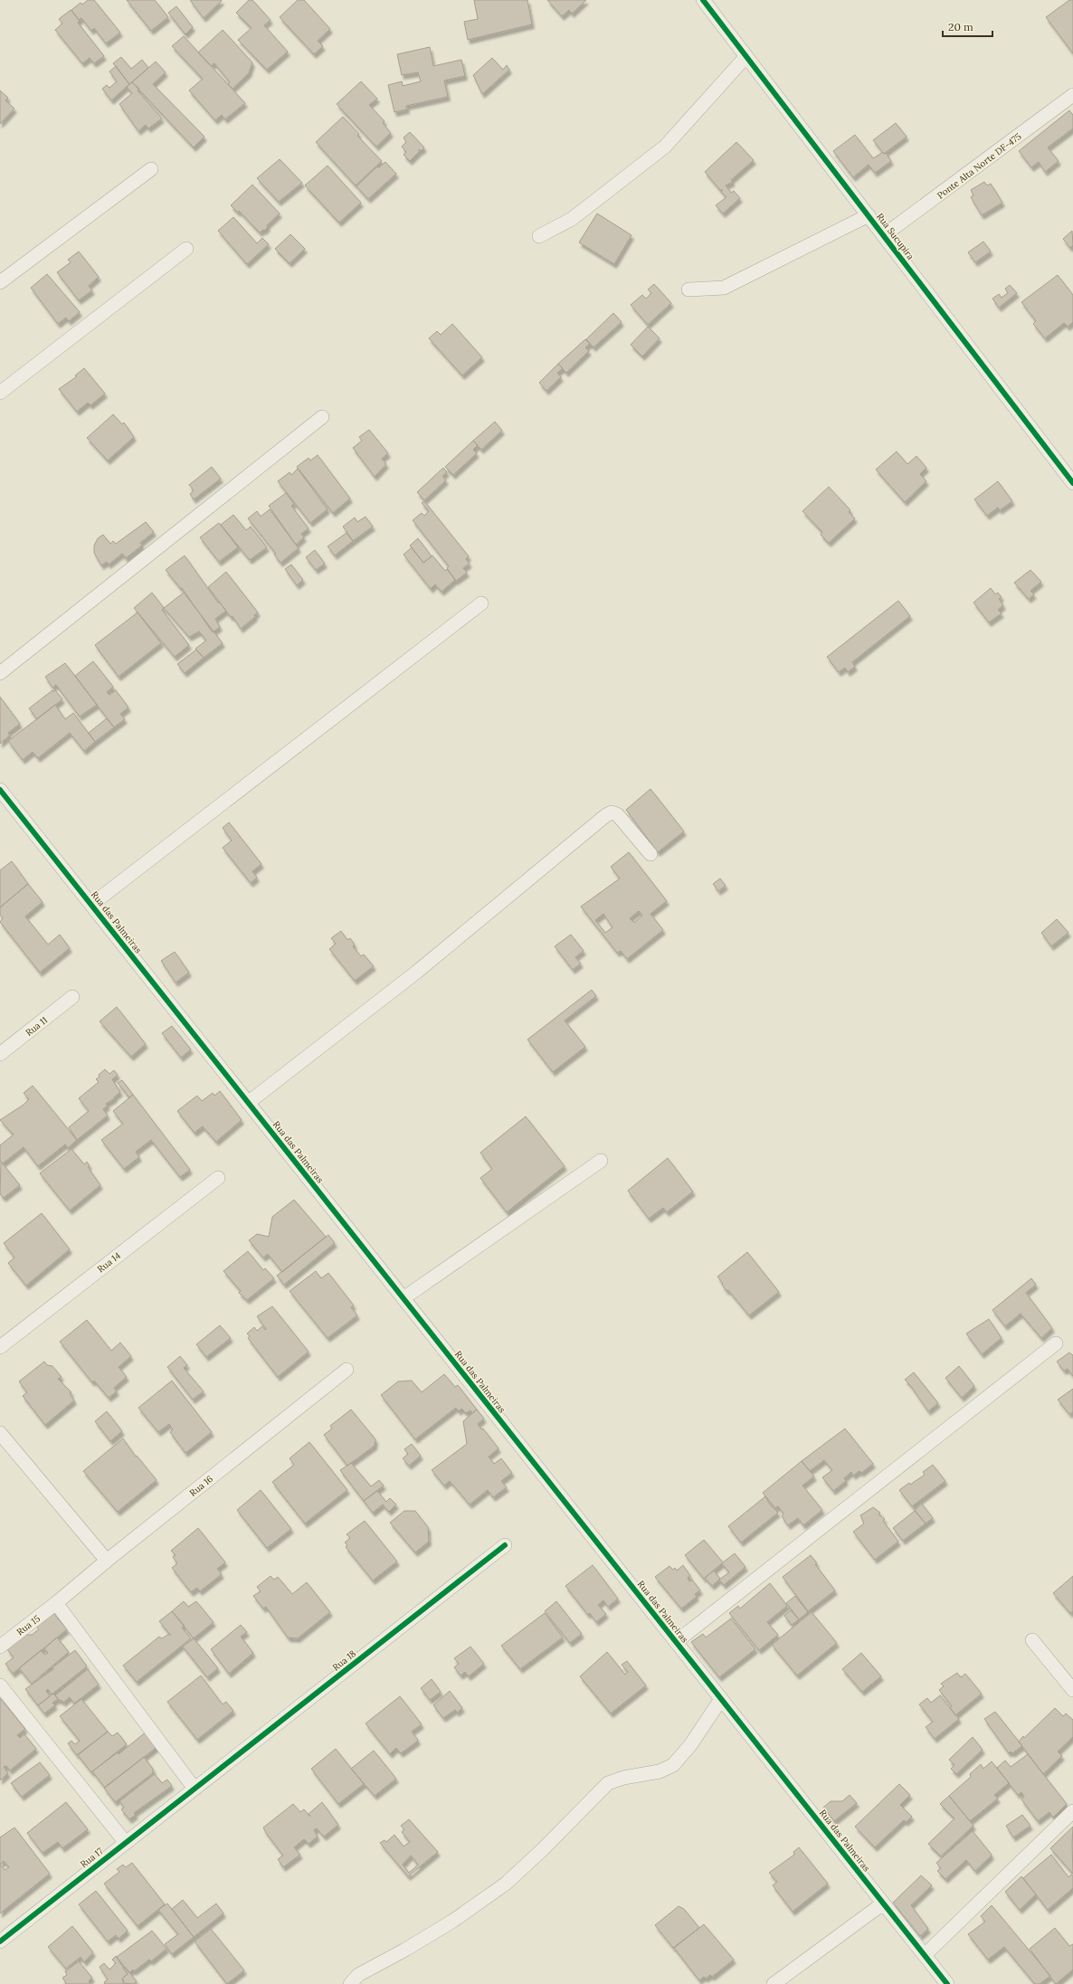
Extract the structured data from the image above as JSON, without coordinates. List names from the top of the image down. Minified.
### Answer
{"streets":{"street":["Ponte Alta Norte DF-475","Rua Sucupira","Rua das Palmeiras","Rua 11","Rua 14","Rua 16","Rua 15","Rua 18","Rua 17"]},"crossings":[["Ponte Alta Norte DF-475","Rua Sucupira"],["Rua 16","Rua 15"],["Rua 18","Rua 17"]],"scale_bar":"20 m"}
